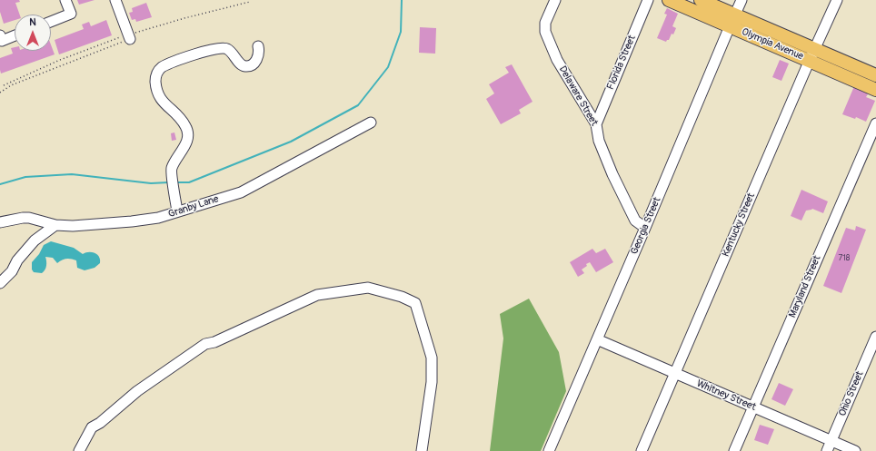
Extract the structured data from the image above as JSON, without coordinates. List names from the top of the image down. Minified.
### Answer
{"streets":{"main road":["Olympia Avenue"],"street":["Florida Street","Delaware Street","Granby Lane","Kentucky Street","Georgia Street","Maryland Street","Ohio Street","Whitney Street"]},"crossings":[["Olympia Avenue","Kentucky Street"],["Olympia Avenue","Georgia Street"],["Florida Street","Delaware Street"],["Delaware Street","Georgia Street"],["Kentucky Street","Whitney Street"],["Georgia Street","Whitney Street"],["Maryland Street","Whitney Street"],["Ohio Street","Whitney Street"]],"house_numbers":["718"],"north":"top"}
